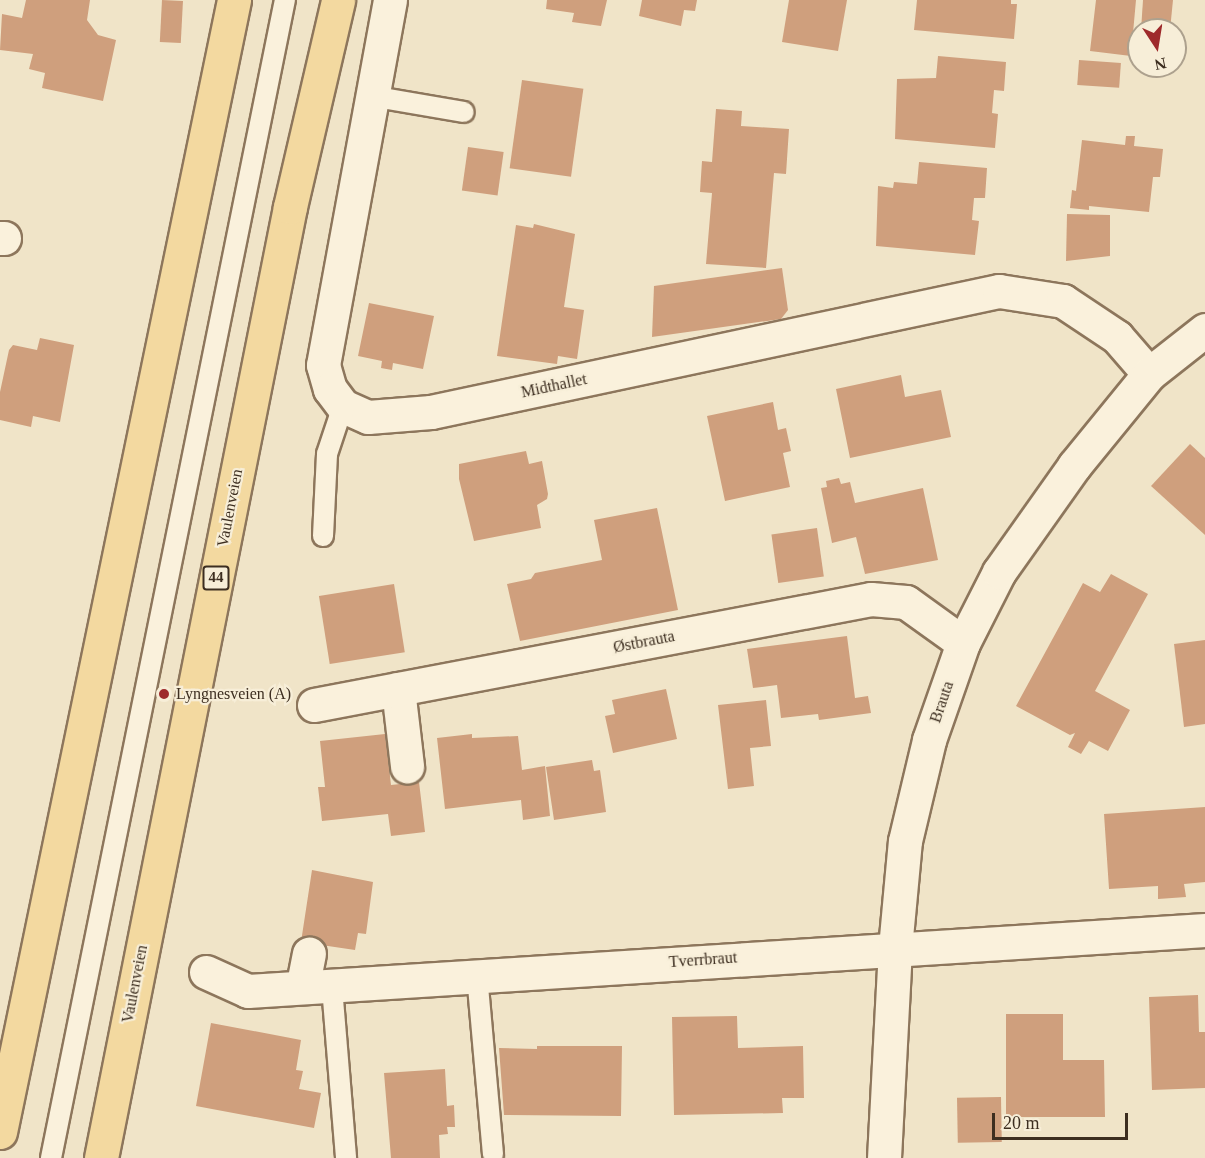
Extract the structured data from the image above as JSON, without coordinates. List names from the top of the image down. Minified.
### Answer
{"streets":{"main road":["Vaulenveien","44"],"street":["Midthallet","Østbrauta","Brauta","Tverrbraut"]},"crossings":[["Midthallet","Brauta"],["Østbrauta","Brauta"],["Brauta","Tverrbraut"]],"places":["Lyngnesveien (A)"],"scale_bar":"20 m","north":"bottom"}
